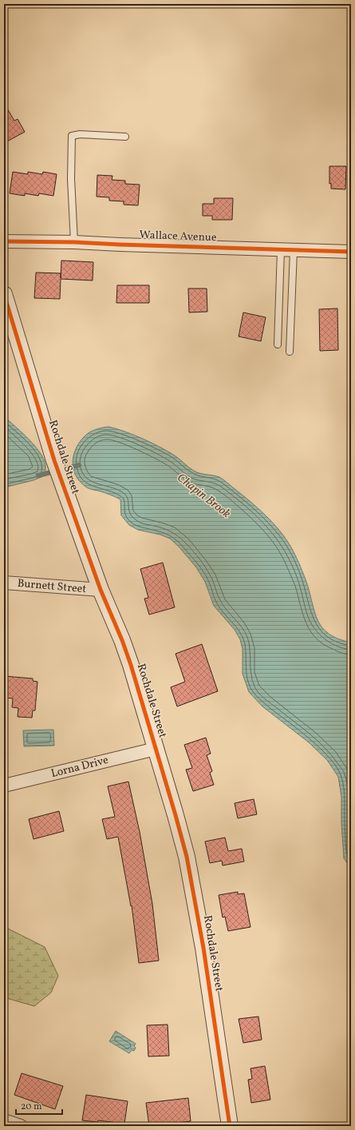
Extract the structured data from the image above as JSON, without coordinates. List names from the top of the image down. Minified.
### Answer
{"streets":{"street":["Wallace Avenue","Rochdale Street","Burnett Street","Lorna Drive"]},"crossings":[["Rochdale Street","Burnett Street"],["Rochdale Street","Lorna Drive"]],"water":["Chapin Brook"],"scale_bar":"20 m"}
